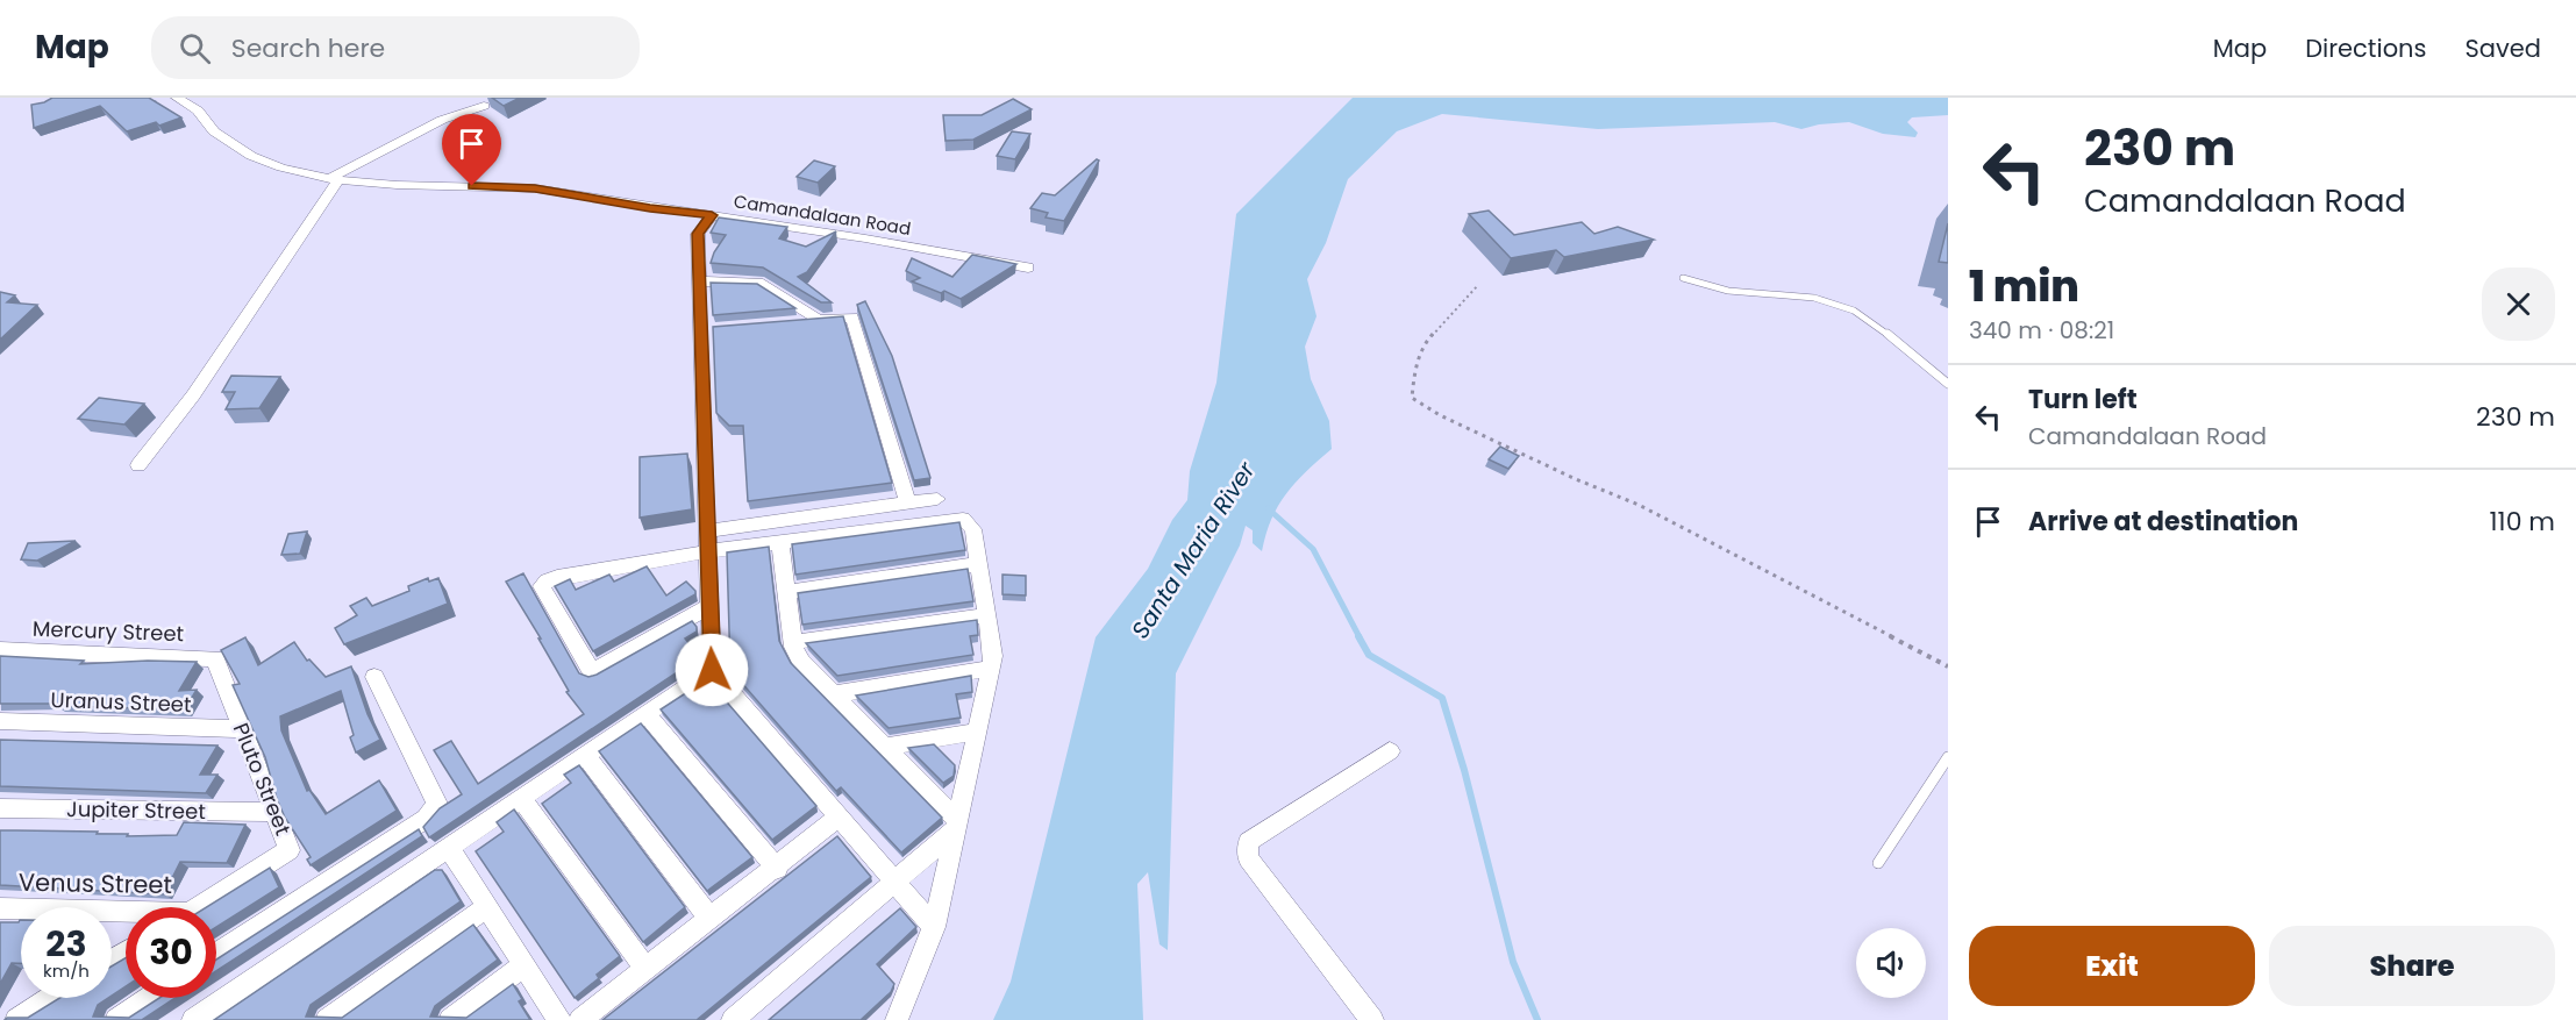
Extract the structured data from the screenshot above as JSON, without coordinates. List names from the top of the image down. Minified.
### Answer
{"streets":{"street":["Camandalaan Road","Mercury Street","Uranus Street","Pluto Street","Jupiter Street","Venus Street"]},"crossings":[["Mercury Street","Pluto Street"],["Uranus Street","Pluto Street"],["Pluto Street","Jupiter Street"]],"water":["Santa Maria River"],"page":{"header":"Map","search":"Search here","nav":["Map","Directions","Saved"],"turn":["230 m","Camandalaan Road"],"heading":["1 min","340 m · 08:21"],"list":[{"name":"Turn left","note":"Camandalaan Road","value":"230 m"},{"name":"Arrive at destination","value":"110 m"}],"speed":"23 km/h","limit":"30","buttons":["Exit","Share"]}}
